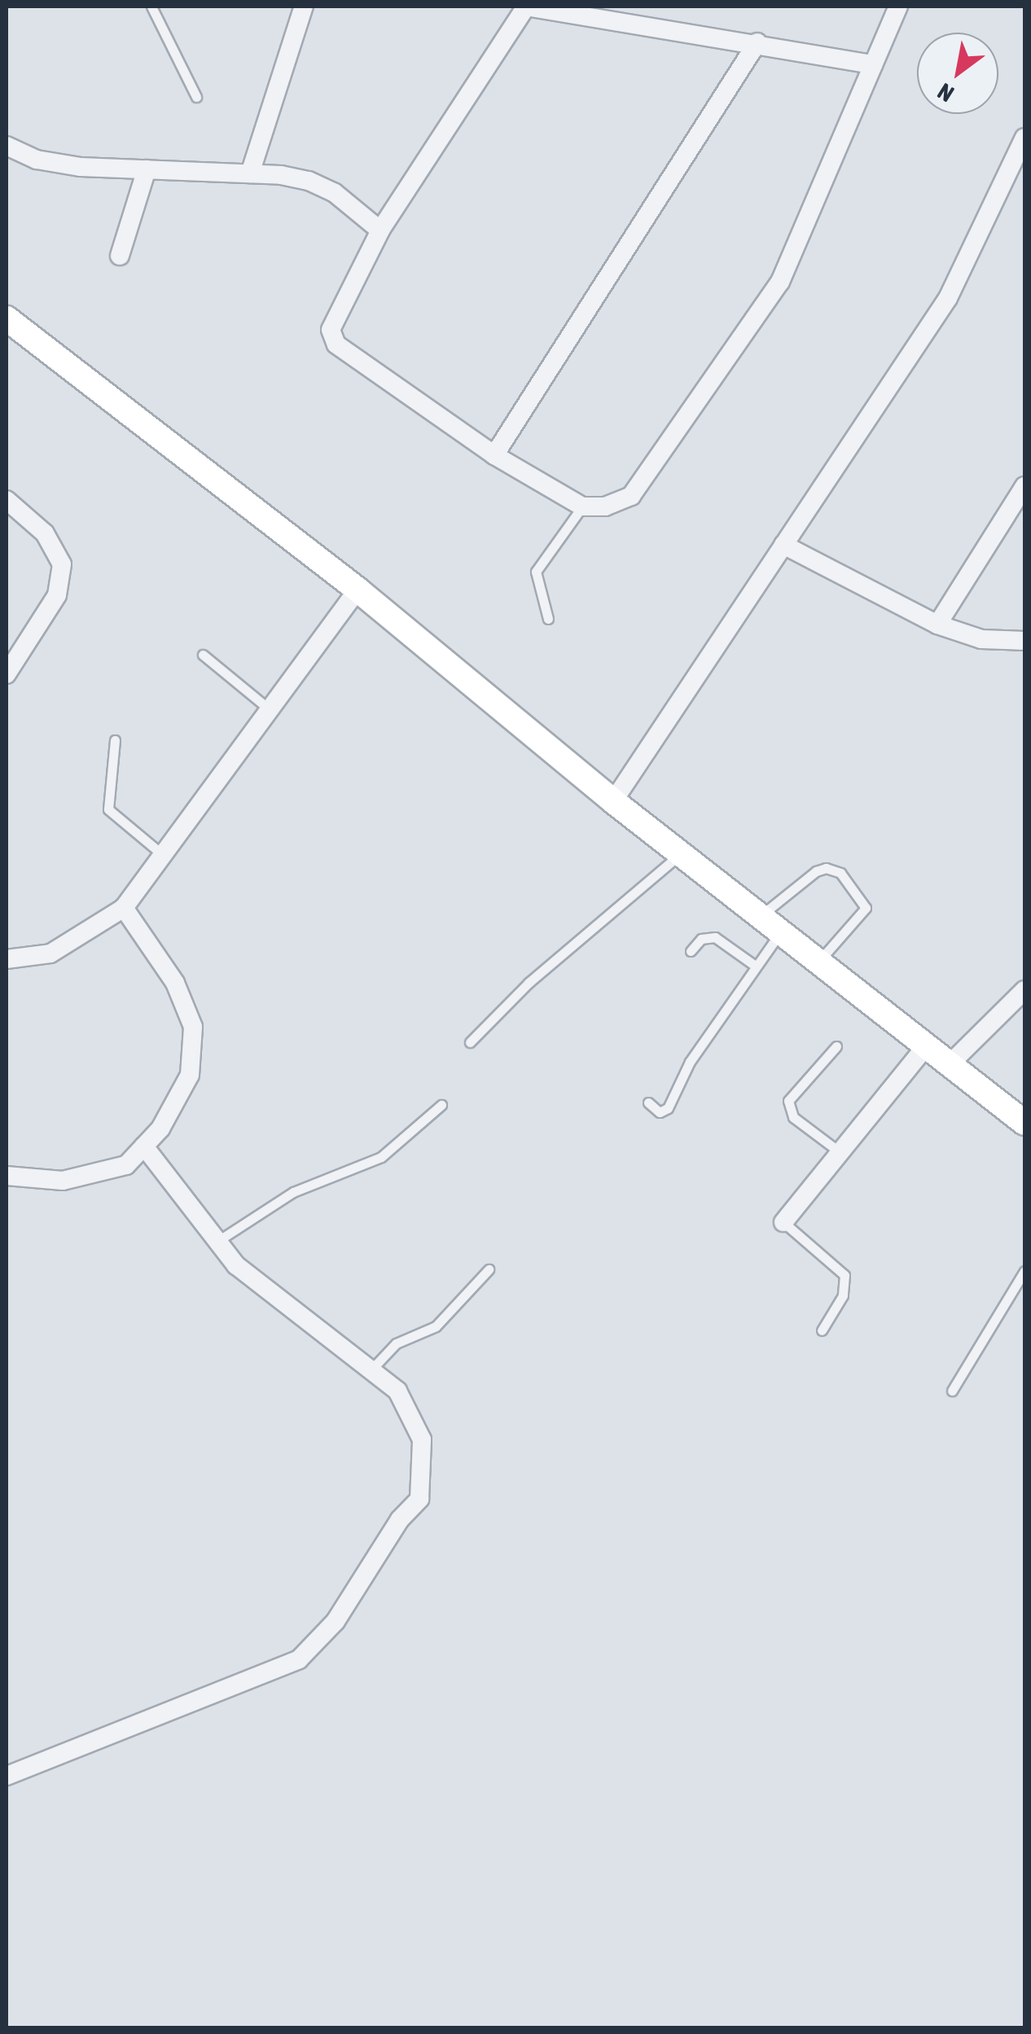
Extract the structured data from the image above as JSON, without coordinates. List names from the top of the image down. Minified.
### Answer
{"north":"bottom left"}
